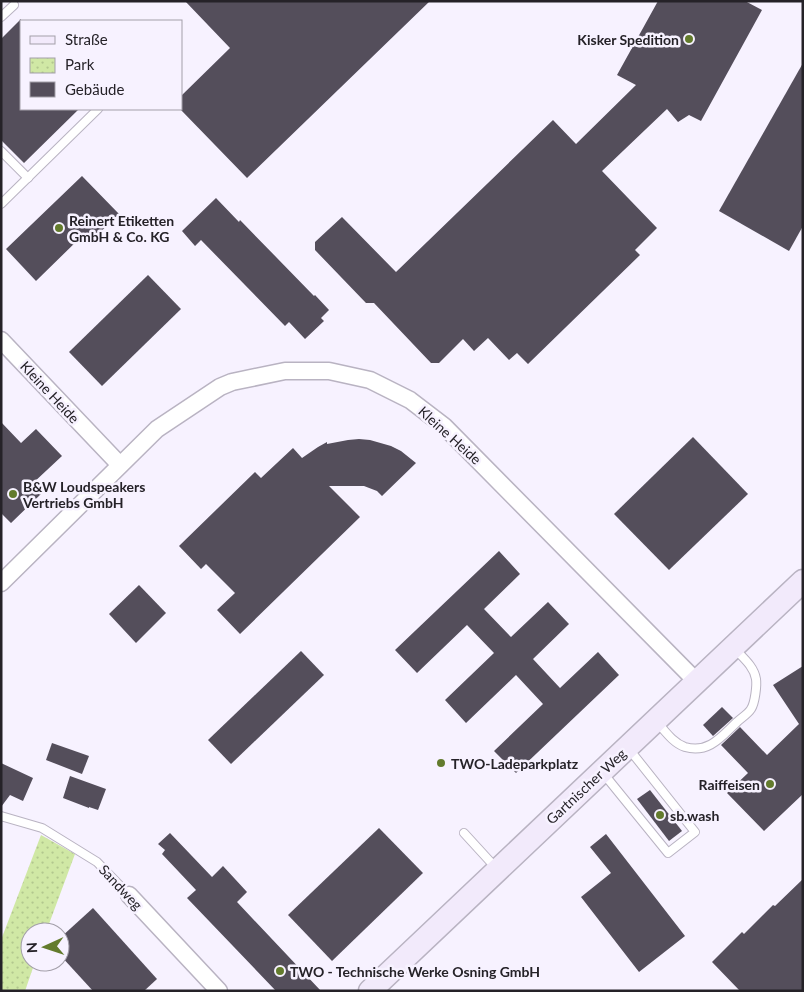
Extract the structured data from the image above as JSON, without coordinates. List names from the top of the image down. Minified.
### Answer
{"streets":{"street":["Kleine Heide","Gartnischer Weg","Sandweg"]},"crossings":[["Kleine Heide","Gartnischer Weg"]],"places":["Kisker Spedition","Reinert Etiketten GmbH & Co. KG","B&W Loudspeakers Vertriebs GmbH","TWO-Ladeparkplatz","Raiffeisen","sb.wash","TWO - Technische Werke Osning GmbH"],"legend":["Straße","Park","Gebäude"],"north":"left"}
